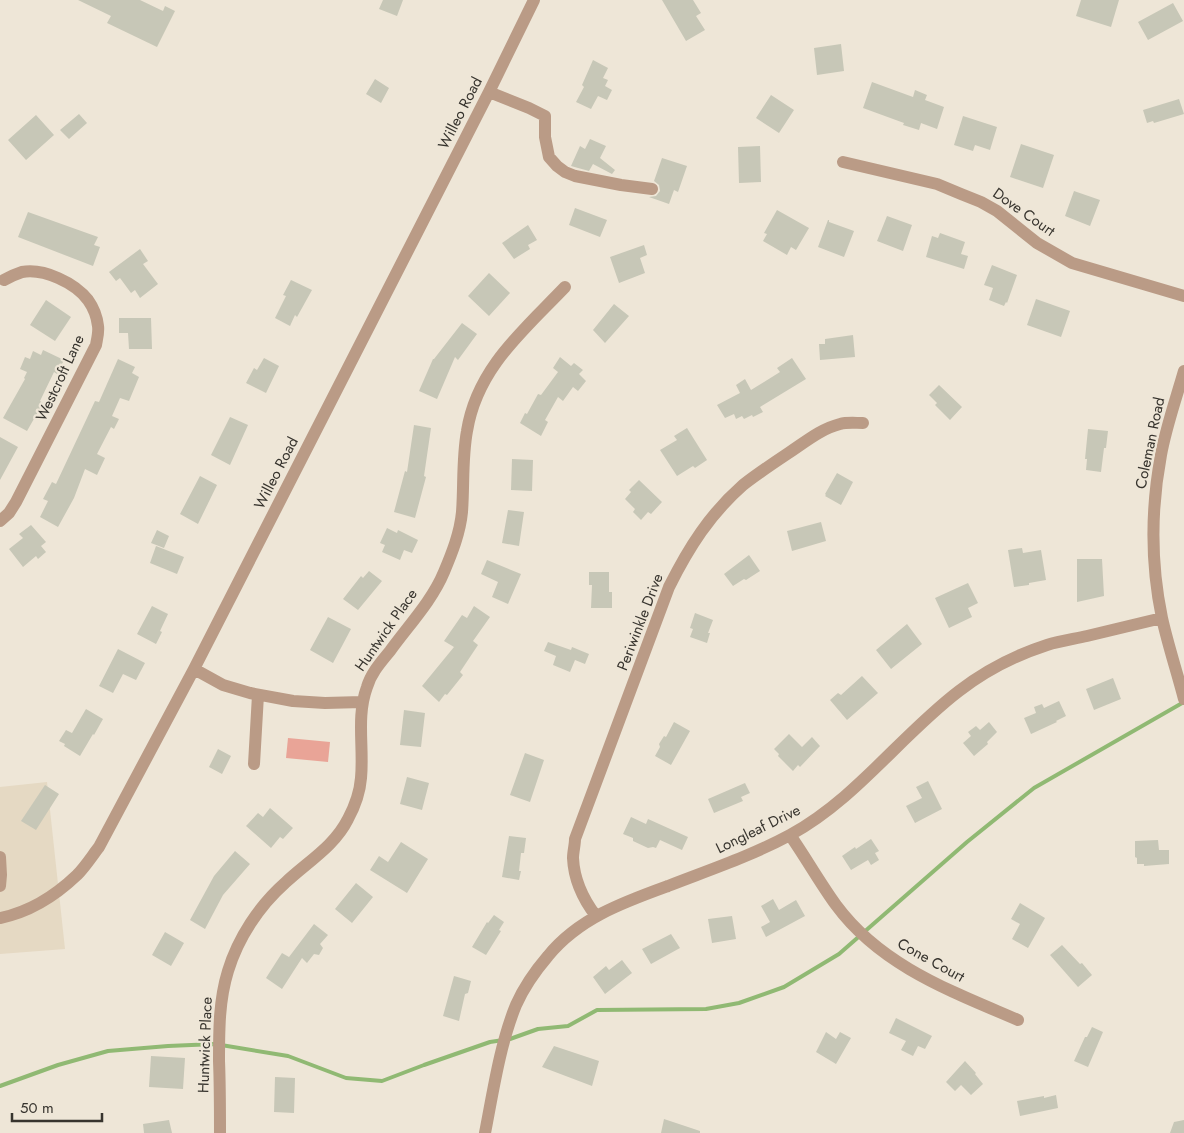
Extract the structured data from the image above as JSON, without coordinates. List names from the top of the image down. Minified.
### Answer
{"streets":{"street":["Willeo Road","Dove Court","Westcroft Lane","Coleman Road","Periwinkle Drive","Huntwick Place","Longleaf Drive","Cone Court"]},"crossings":[["Coleman Road","Longleaf Drive"],["Periwinkle Drive","Longleaf Drive"],["Longleaf Drive","Cone Court"]],"scale_bar":"50 m"}
